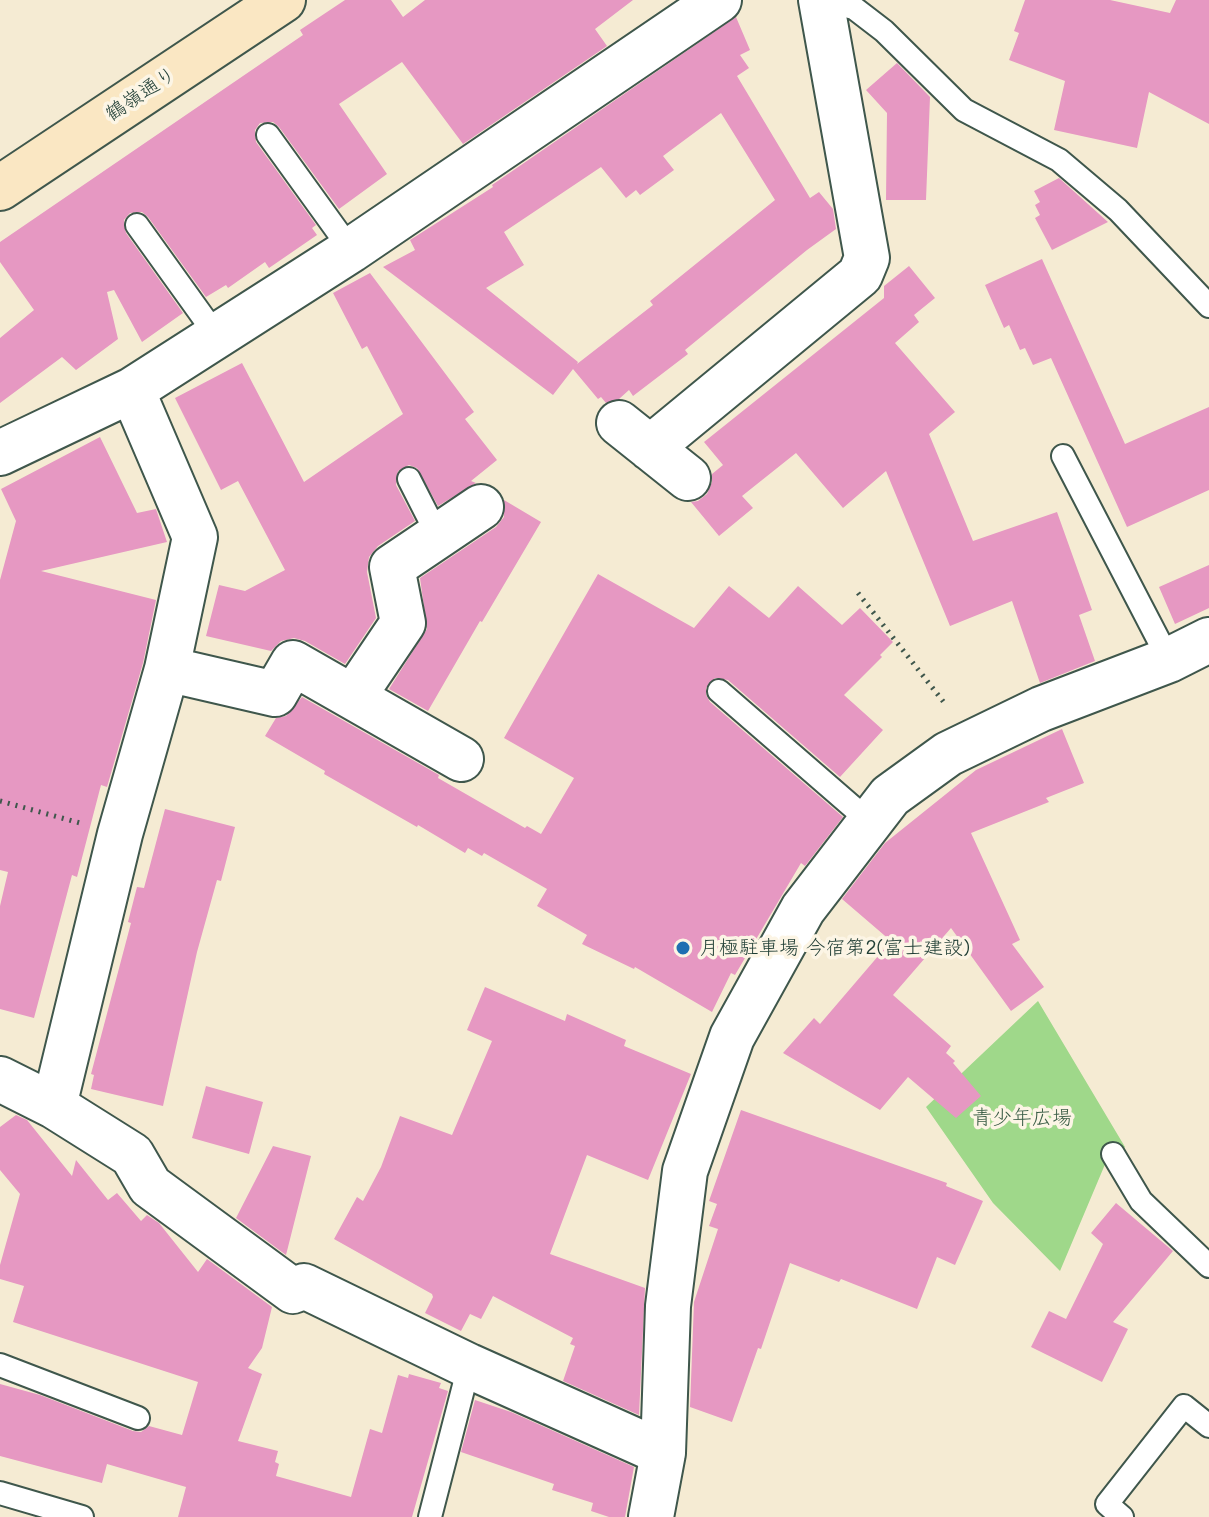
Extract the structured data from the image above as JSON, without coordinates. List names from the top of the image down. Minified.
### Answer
{"streets":{"street":["鶴嶺通り"]},"parks":["青少年広場"],"places":["月極駐車場 今宿第2(富士建設)"]}
